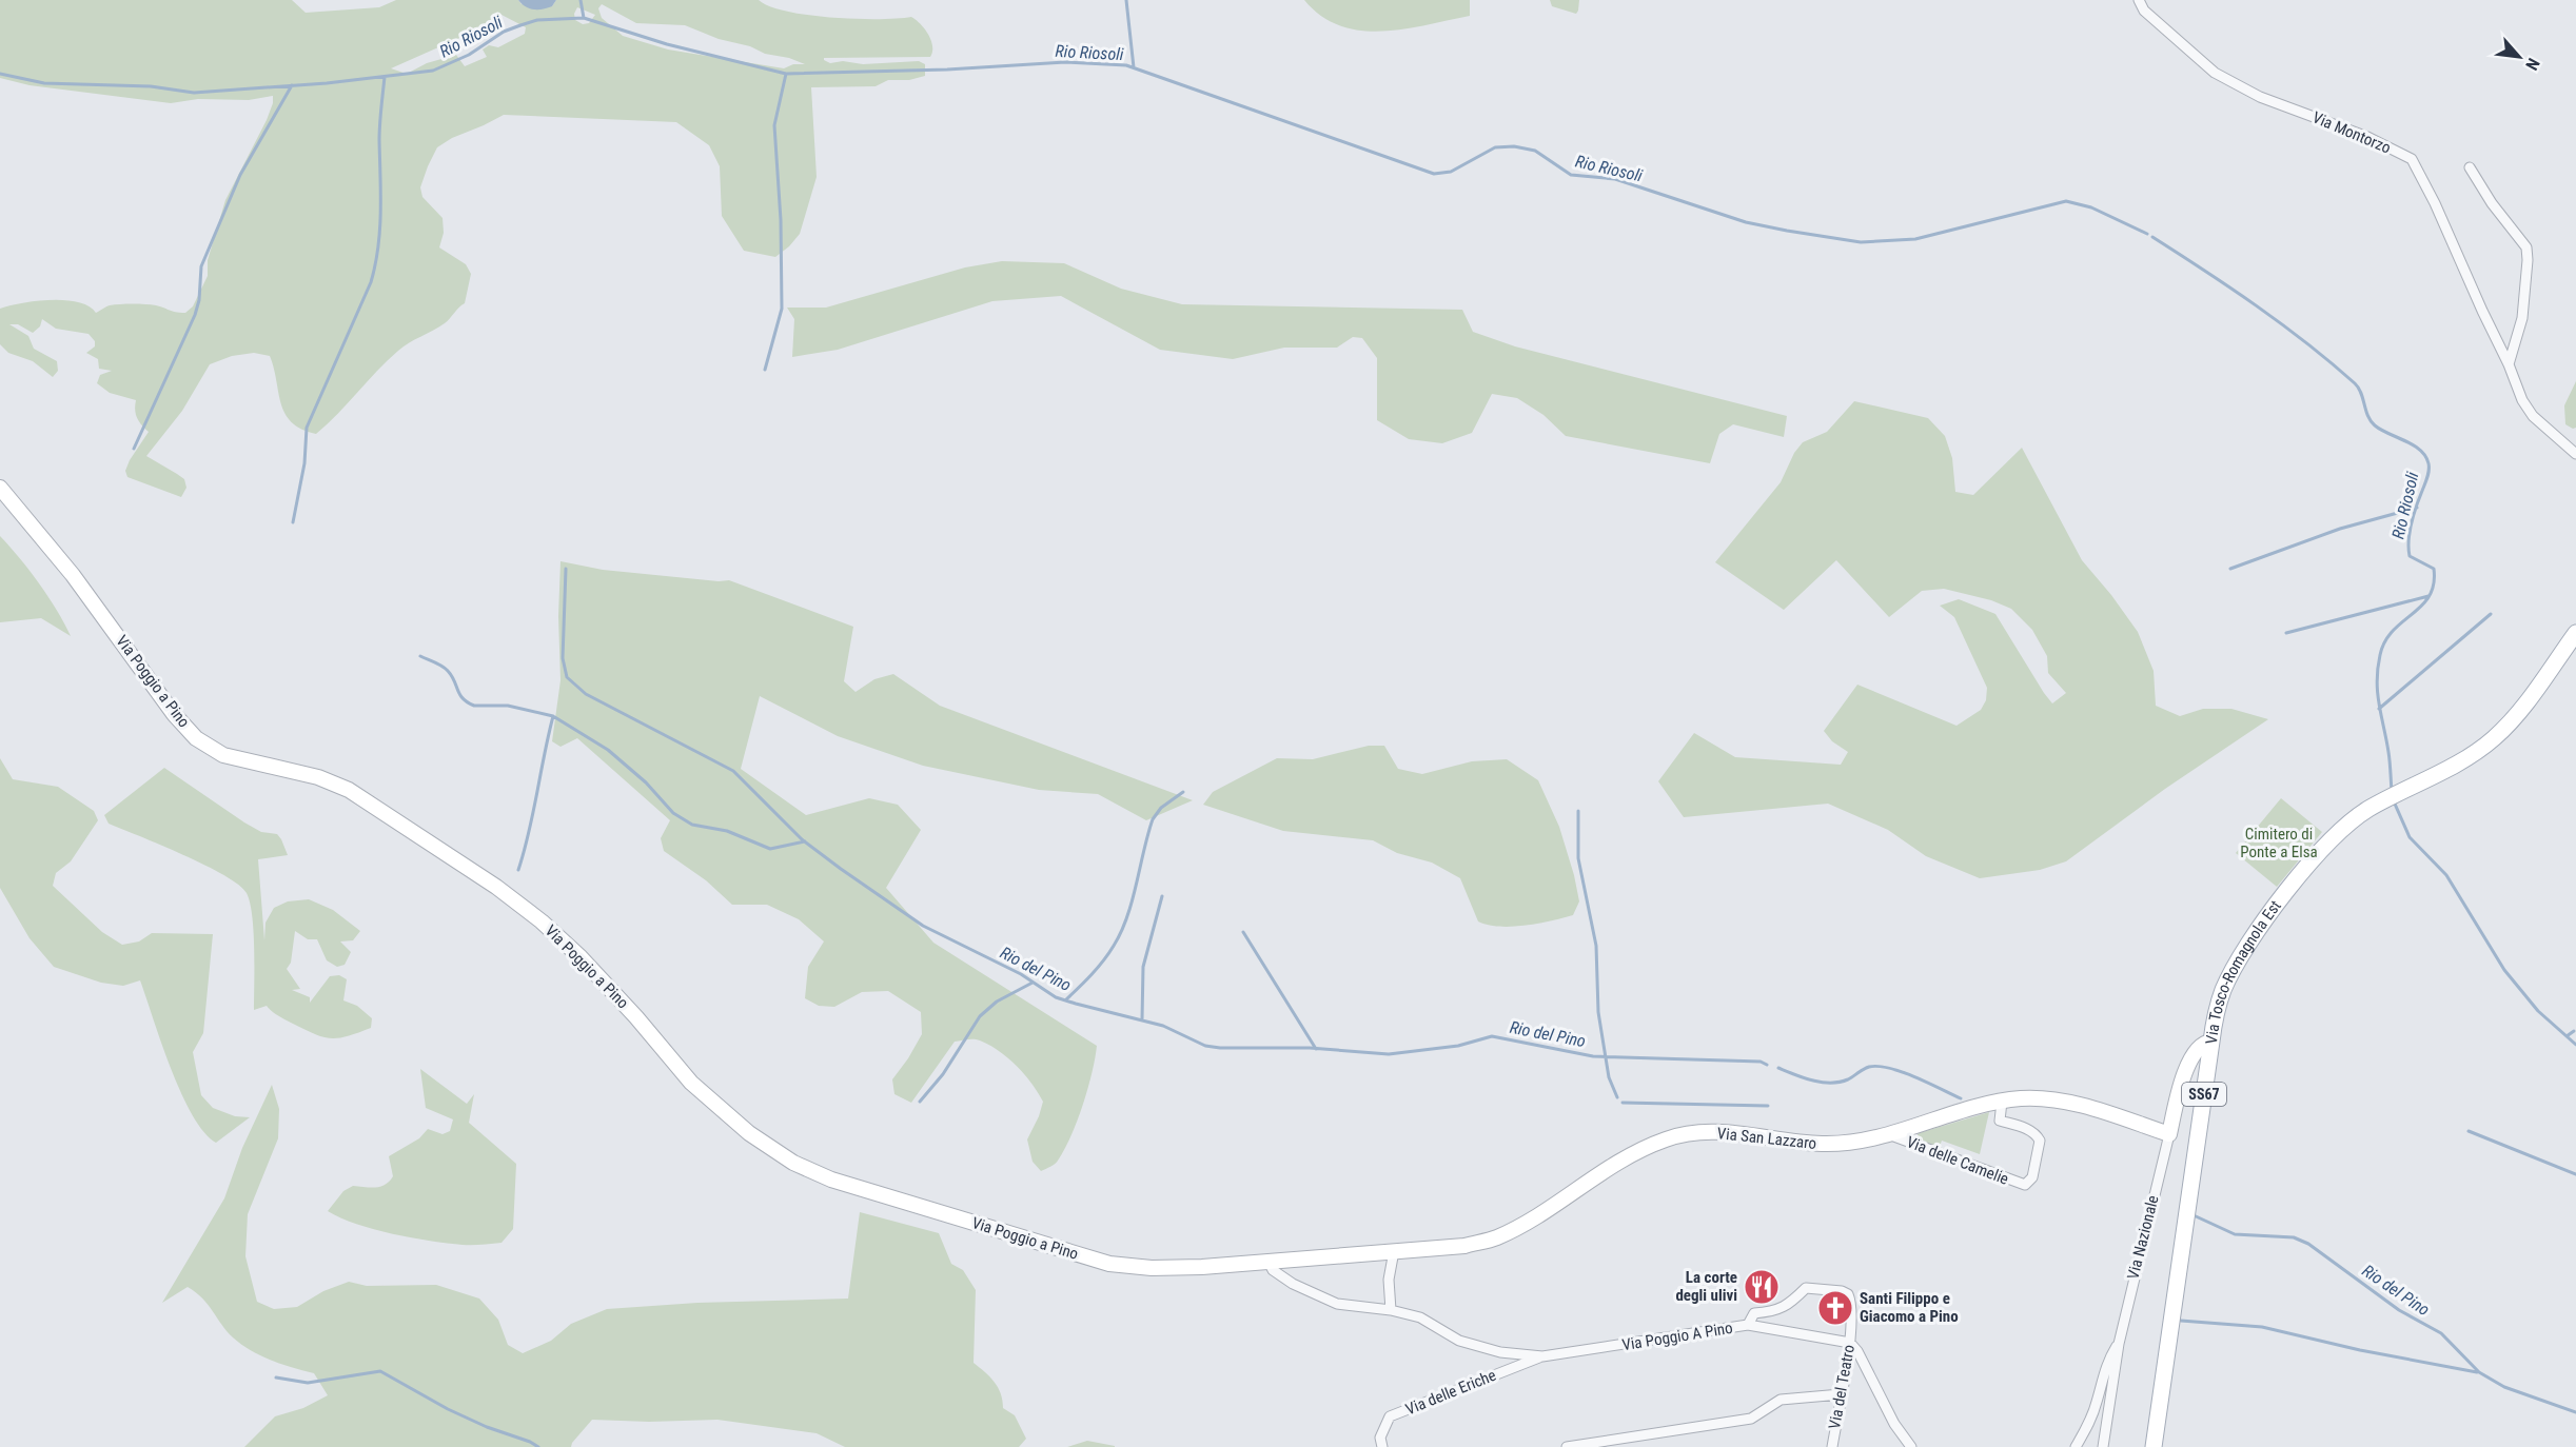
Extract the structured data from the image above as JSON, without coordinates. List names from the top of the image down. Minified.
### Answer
{"streets":{"main road":["Via Tosco-Romagnola Est","SS67"],"street":["Via Montorzo","Via Poggio a Pino","Via San Lazzaro","Via delle Camelie","Via Nazionale","Via Poggio A Pino","Via del Teatro","Via delle Eriche"]},"crossings":[["Via Poggio a Pino","Via San Lazzaro"],["Via Poggio a Pino","Via Poggio A Pino"],["Via Tosco-Romagnola Est","Via Nazionale"],["Via San Lazzaro","Via delle Camelie"],["Via San Lazzaro","Via Nazionale"],["Via San Lazzaro","Via Poggio A Pino"],["Via Poggio A Pino","Via del Teatro"],["Via Poggio A Pino","Via delle Eriche"]],"water":["Rio Riosoli","Rio del Pino"],"parks":["Cimitero di Ponte a Elsa"],"places":{"restaurant":["La corte degli ulivi"],"church":["Santi Filippo e Giacomo a Pino"]},"north":"bottom right"}
